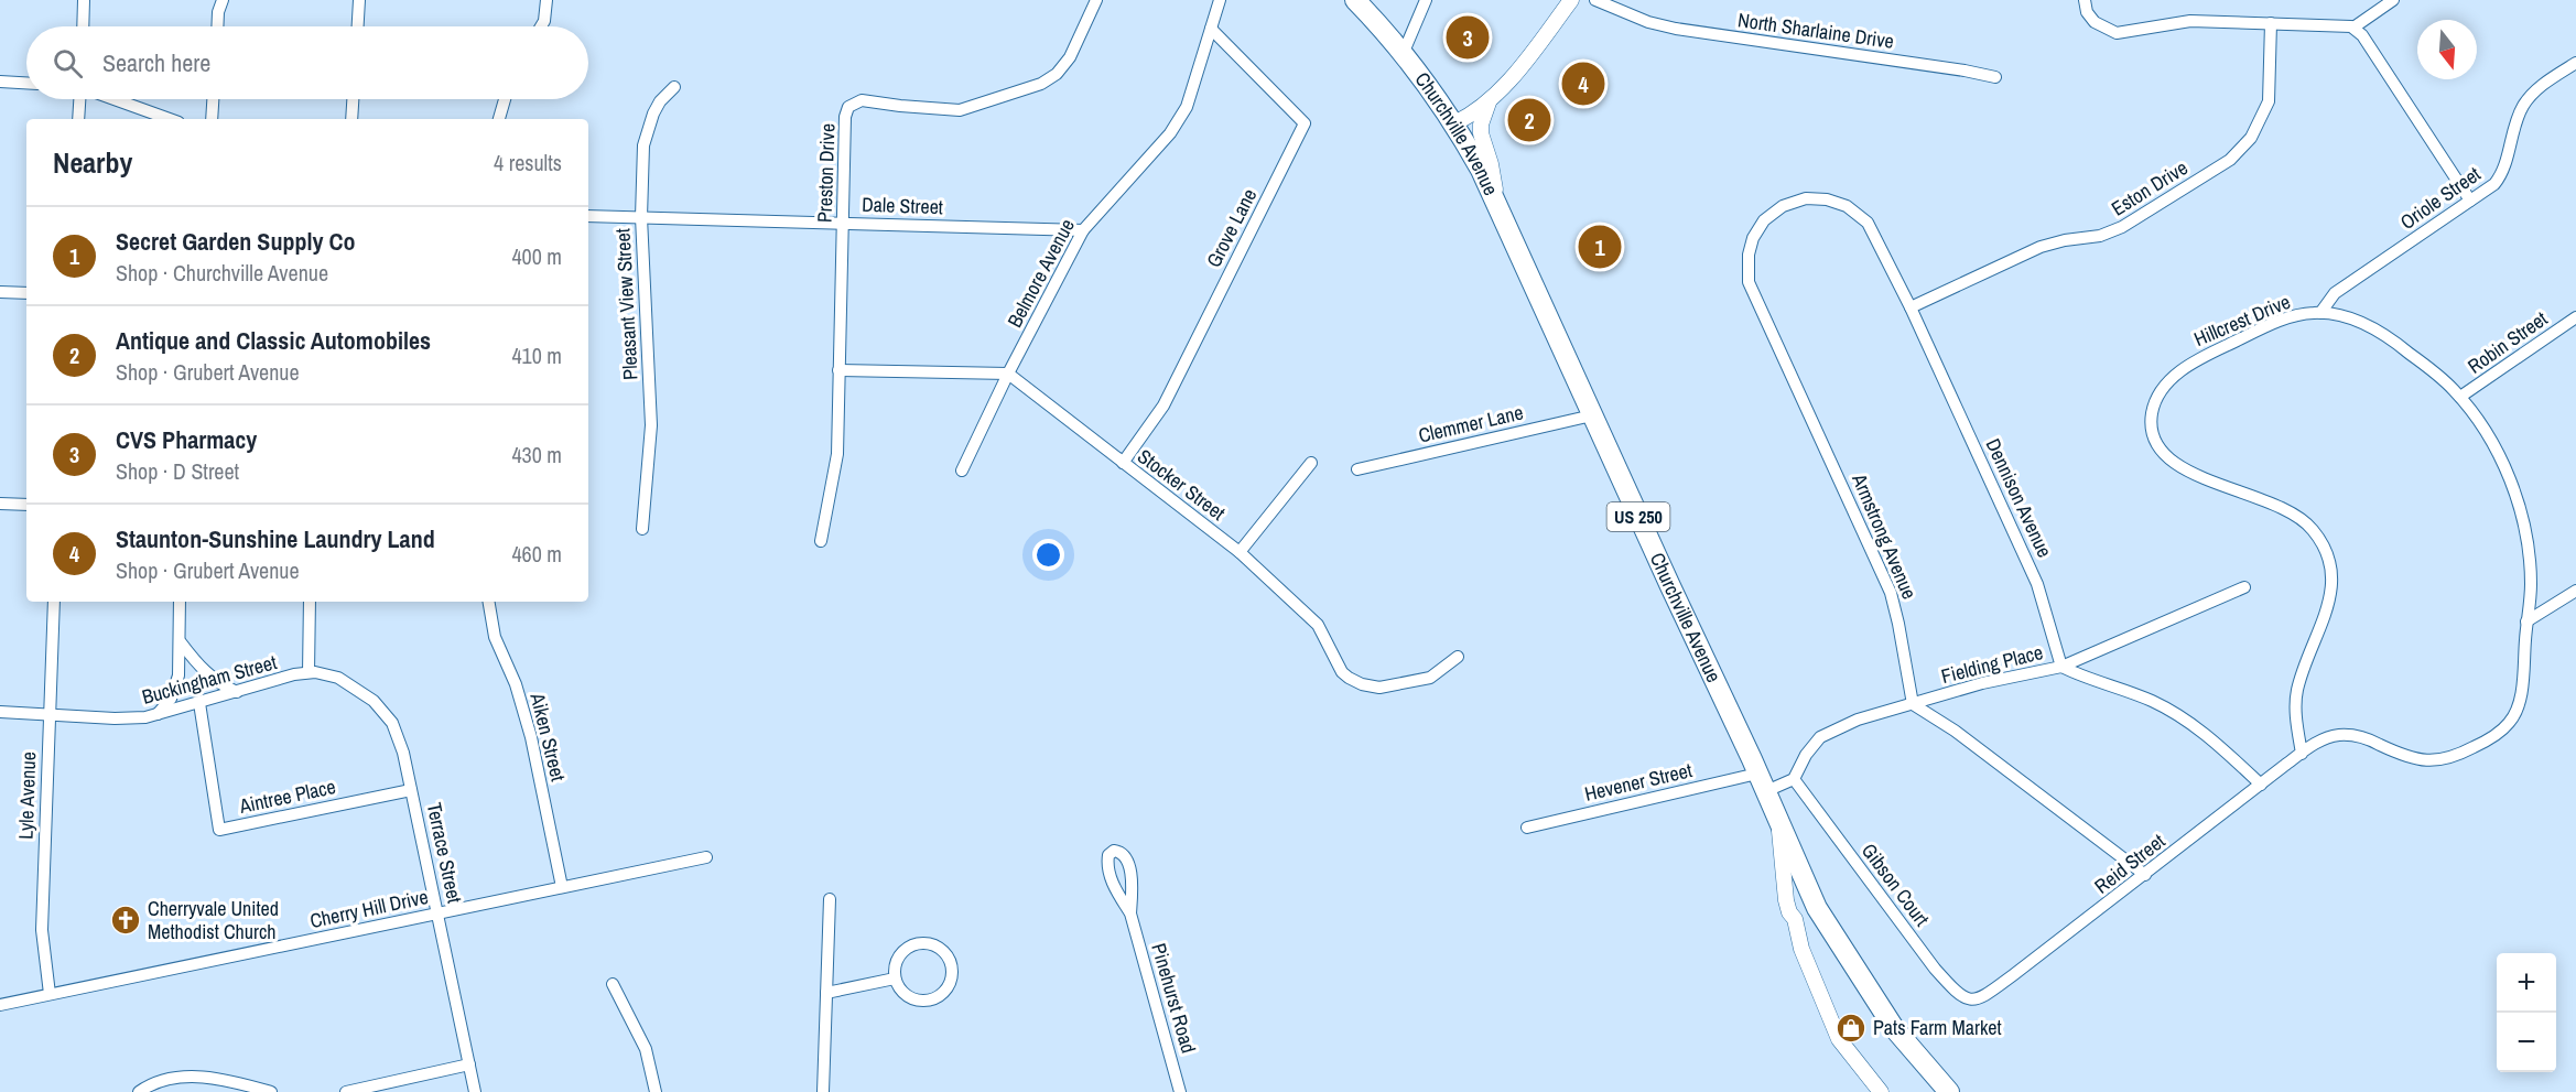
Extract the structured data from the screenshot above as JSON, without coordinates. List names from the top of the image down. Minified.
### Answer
{"streets":{"main road":["Churchville Avenue","US 250"],"street":["North Sharlaine Drive","Preston Drive","Eston Drive","Oriole Street","Dale Street","Grove Lane","Belmore Avenue","Pleasant View Street","Hillcrest Drive","Robin Street","Clemmer Lane","Stocker Street","Dennison Avenue","Armstrong Avenue","Fielding Place","Buckingham Street","Aiken Street","Hevener Street","Lyle Avenue","Aintree Place","Terrace Street","Reid Street","Gibson Court","Cherry Hill Drive","Pinehurst Road"]},"crossings":[["Churchville Avenue","Clemmer Lane"],["Churchville Avenue","Hevener Street"],["Preston Drive","Dale Street"],["Eston Drive","Dennison Avenue"],["Oriole Street","Hillcrest Drive"],["Dale Street","Belmore Avenue"],["Dale Street","Pleasant View Street"],["Grove Lane","Belmore Avenue"],["Grove Lane","Stocker Street"],["Belmore Avenue","Stocker Street"],["Hillcrest Drive","Robin Street"],["Hillcrest Drive","Reid Street"],["Dennison Avenue","Armstrong Avenue"],["Dennison Avenue","Fielding Place"],["Armstrong Avenue","Fielding Place"],["Fielding Place","Gibson Court"],["Buckingham Street","Lyle Avenue"],["Buckingham Street","Aintree Place"],["Buckingham Street","Terrace Street"],["Aiken Street","Cherry Hill Drive"],["Lyle Avenue","Cherry Hill Drive"],["Aintree Place","Terrace Street"],["Terrace Street","Cherry Hill Drive"],["Reid Street","Gibson Court"]],"places":{"church":["Cherryvale United Methodist Church"],"shop":["Pats Farm Market"]},"north":"bottom","page":{"pins":["3","4","2","1"],"search":"Search here","heading":["Nearby","4 results"],"list":[{"mark":"1","name":"Secret Garden Supply Co","note":"Shop · Churchville Avenue","value":"400 m"},{"mark":"2","name":"Antique and Classic Automobiles","note":"Shop · Grubert Avenue","value":"410 m"},{"mark":"3","name":"CVS Pharmacy","note":"Shop · D Street","value":"430 m"},{"mark":"4","name":"Staunton-Sunshine Laundry Land","note":"Shop · Grubert Avenue","value":"460 m"}],"map_buttons":["+","−"]}}
